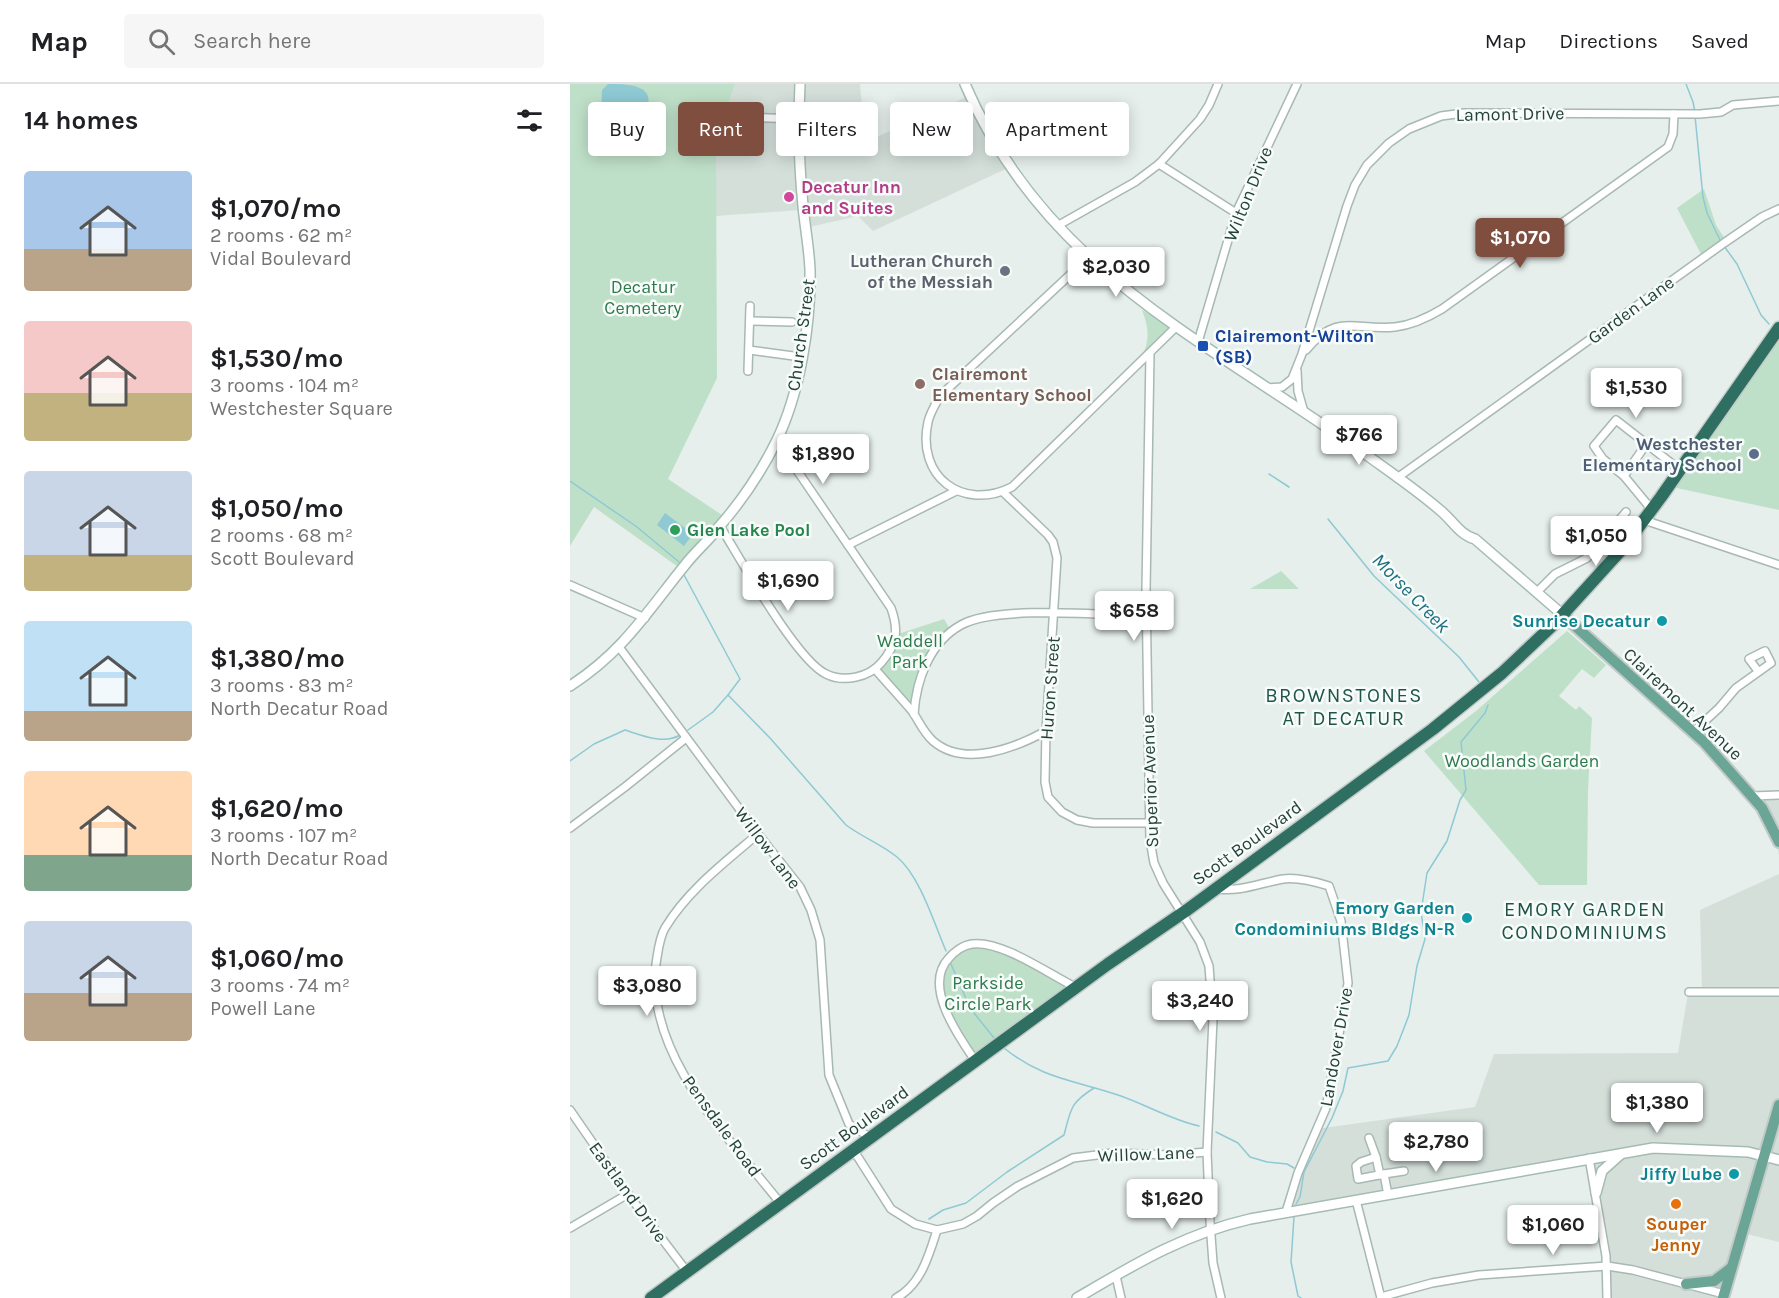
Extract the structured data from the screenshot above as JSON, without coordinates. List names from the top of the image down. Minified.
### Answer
{"streets":{"highway":["Scott Boulevard"],"main road":["Church Street","Clairemont Avenue"],"street":["Lamont Drive","Wilton Drive","Garden Lane","Huron Street","Superior Avenue","Willow Lane","Landover Drive","Pensdale Road","Eastland Drive"]},"crossings":[["Lamont Drive","Clairemont Avenue"],["Wilton Drive","Clairemont Avenue"],["Garden Lane","Clairemont Avenue"],["Church Street","Willow Lane"],["Huron Street","Superior Avenue"],["Clairemont Avenue","Scott Boulevard"],["Superior Avenue","Scott Boulevard"],["Superior Avenue","Willow Lane"],["Scott Boulevard","Willow Lane"],["Scott Boulevard","Landover Drive"],["Scott Boulevard","Pensdale Road"],["Scott Boulevard","Eastland Drive"],["Willow Lane","Pensdale Road"]],"districts":["BROWNSTONES AT DECATUR","EMORY GARDEN CONDOMINIUMS"],"water":["Morse Creek"],"parks":["Decatur Cemetery","Waddell Park","Woodlands Garden","Parkside Circle Park"],"places":{"other":["Decatur Inn and Suites","Lutheran Church of the Messiah","Clairemont Elementary School","Westchester Elementary School","Glen Lake Pool","Sunrise Decatur","Emory Garden Condominiums Bldgs N-R","Jiffy Lube","Souper Jenny"],"transit":["Clairemont-Wilton (SB)"]},"page":{"header":"Map","search":"Search here","nav":["Map","Directions","Saved"],"heading":"14 homes","chip":["Buy","Rent","Filters","New","Apartment"],"list":[{"name":"$1,070/mo","note":"2 rooms · 62 m² · Vidal Boulevard"},{"name":"$1,530/mo","note":"3 rooms · 104 m² · Westchester Square"},{"name":"$1,050/mo","note":"2 rooms · 68 m² · Scott Boulevard"},{"name":"$1,380/mo","note":"3 rooms · 83 m² · North Decatur Road"},{"name":"$1,620/mo","note":"3 rooms · 107 m² · North Decatur Road"},{"name":"$1,060/mo","note":"3 rooms · 74 m² · Powell Lane"}],"price":["$1,070","$2,030","$1,530","$766","$1,890","$1,050","$1,690","$658","$3,080","$3,240","$1,380","$2,780","$1,620","$1,060"]}}
